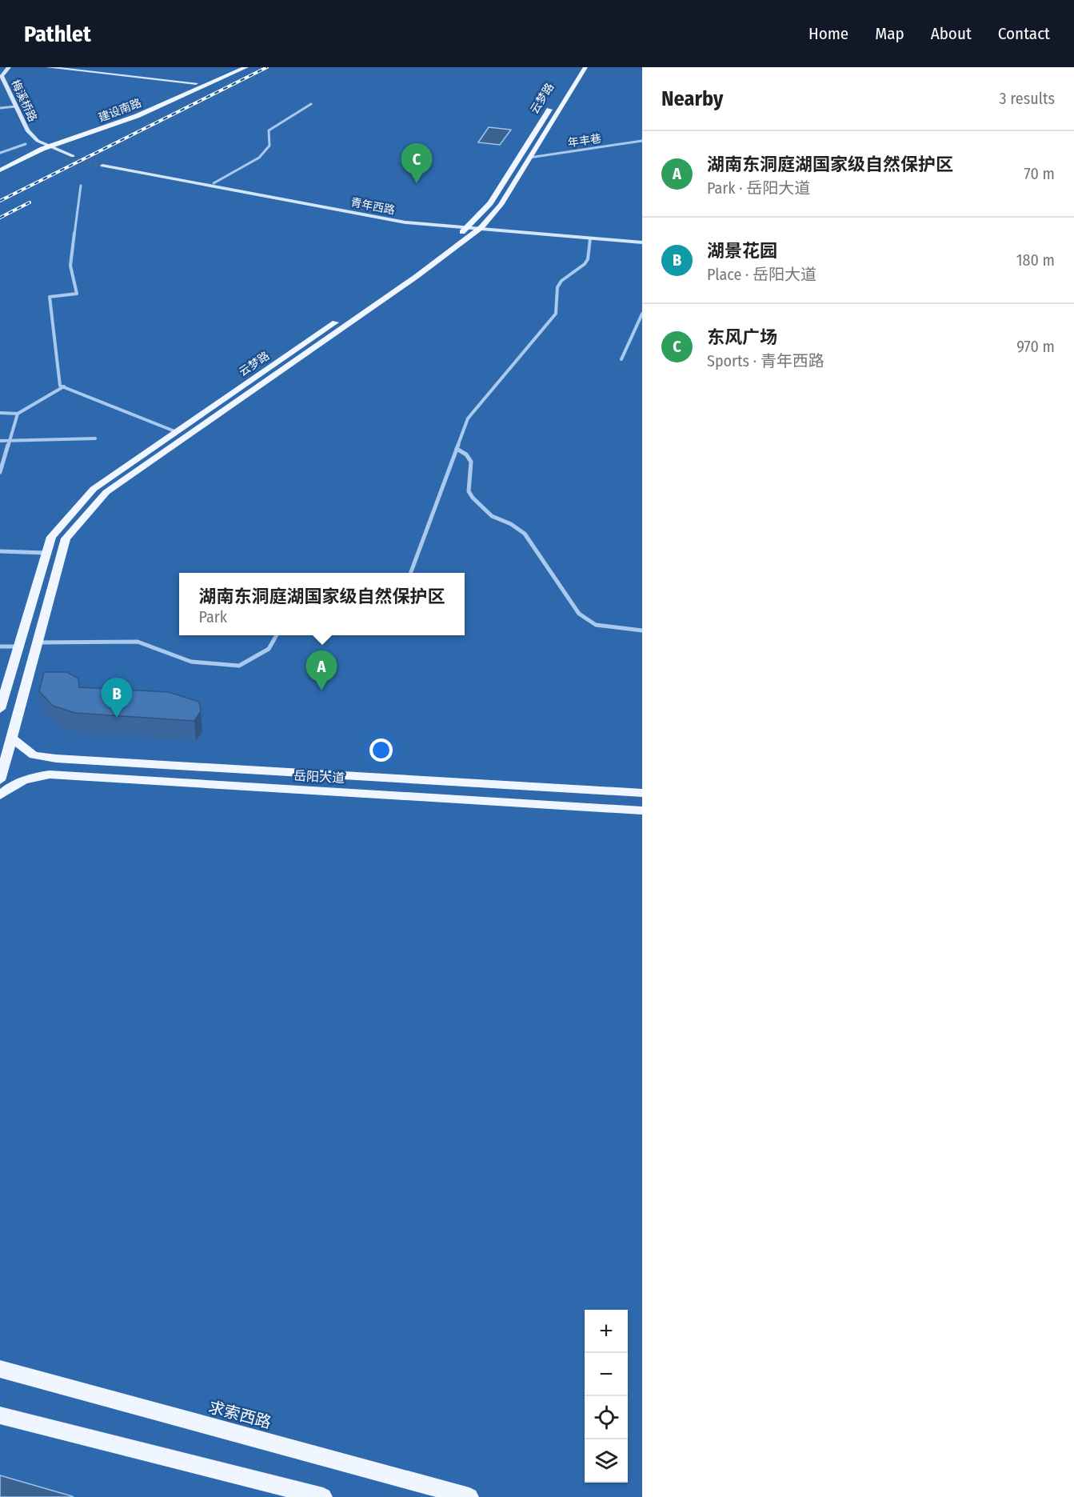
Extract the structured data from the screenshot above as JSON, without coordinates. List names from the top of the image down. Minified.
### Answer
{"streets":{"main road":["云梦路","梅溪桥路","建设南路","青年西路","岳阳大道","求索西路"],"street":["年丰巷"]},"crossings":[["云梦路","青年西路"],["梅溪桥路","建设南路"]],"page":{"header":"Pathlet","nav":["Home","Map","About","Contact"],"heading":["Nearby","3 results"],"list":[{"mark":"A","name":"湖南东洞庭湖国家级自然保护区","note":"Park · 岳阳大道","value":"70 m"},{"mark":"B","name":"湖景花园","note":"Place · 岳阳大道","value":"180 m"},{"mark":"C","name":"东风广场","note":"Sports · 青年西路","value":"970 m"}],"pins":["C","A","B"],"popup":["湖南东洞庭湖国家级自然保护区","Park"],"map_buttons":["+","−"]}}
